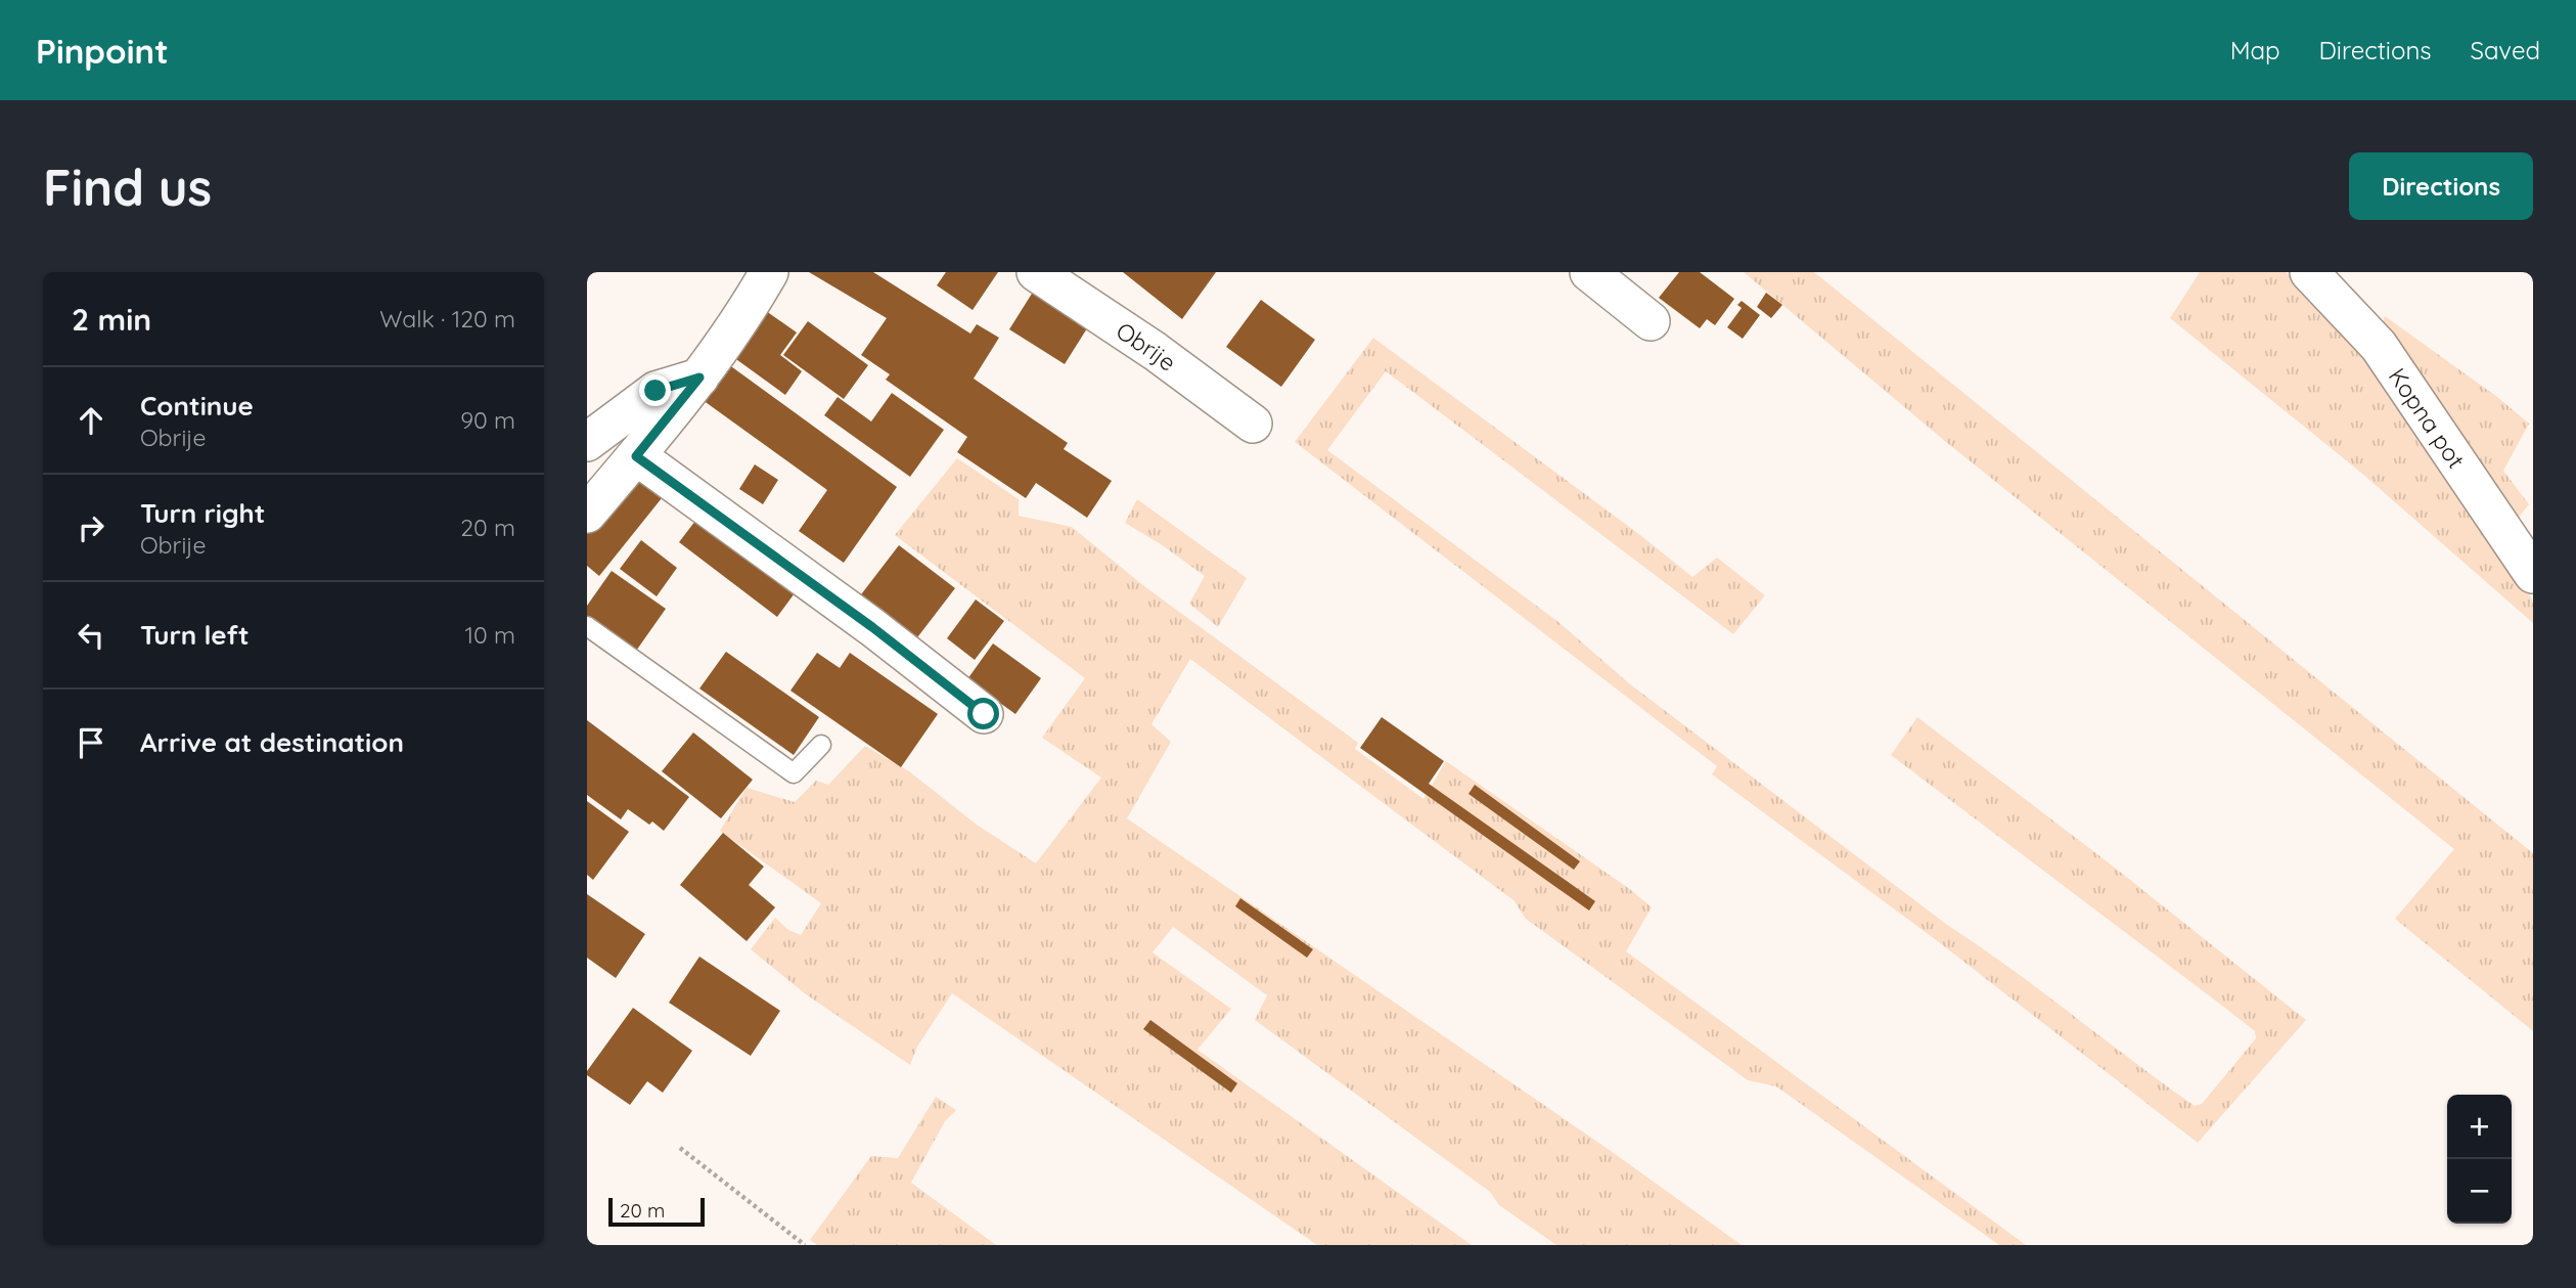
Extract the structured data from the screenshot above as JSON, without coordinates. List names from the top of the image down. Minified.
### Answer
{"streets":{"street":["Obrije","Kopna pot"]},"scale_bar":"20 m","page":{"header":"Pinpoint","nav":["Map","Directions","Saved"],"buttons":"Directions","title":"Find us","heading":["2 min","Walk · 120 m"],"list":[["Continue","Obrije","90 m"],["Turn right","Obrije","20 m"],["Turn left","10 m"],"Arrive at destination"],"map_buttons":["+","−"],"scale":"20 m"}}
